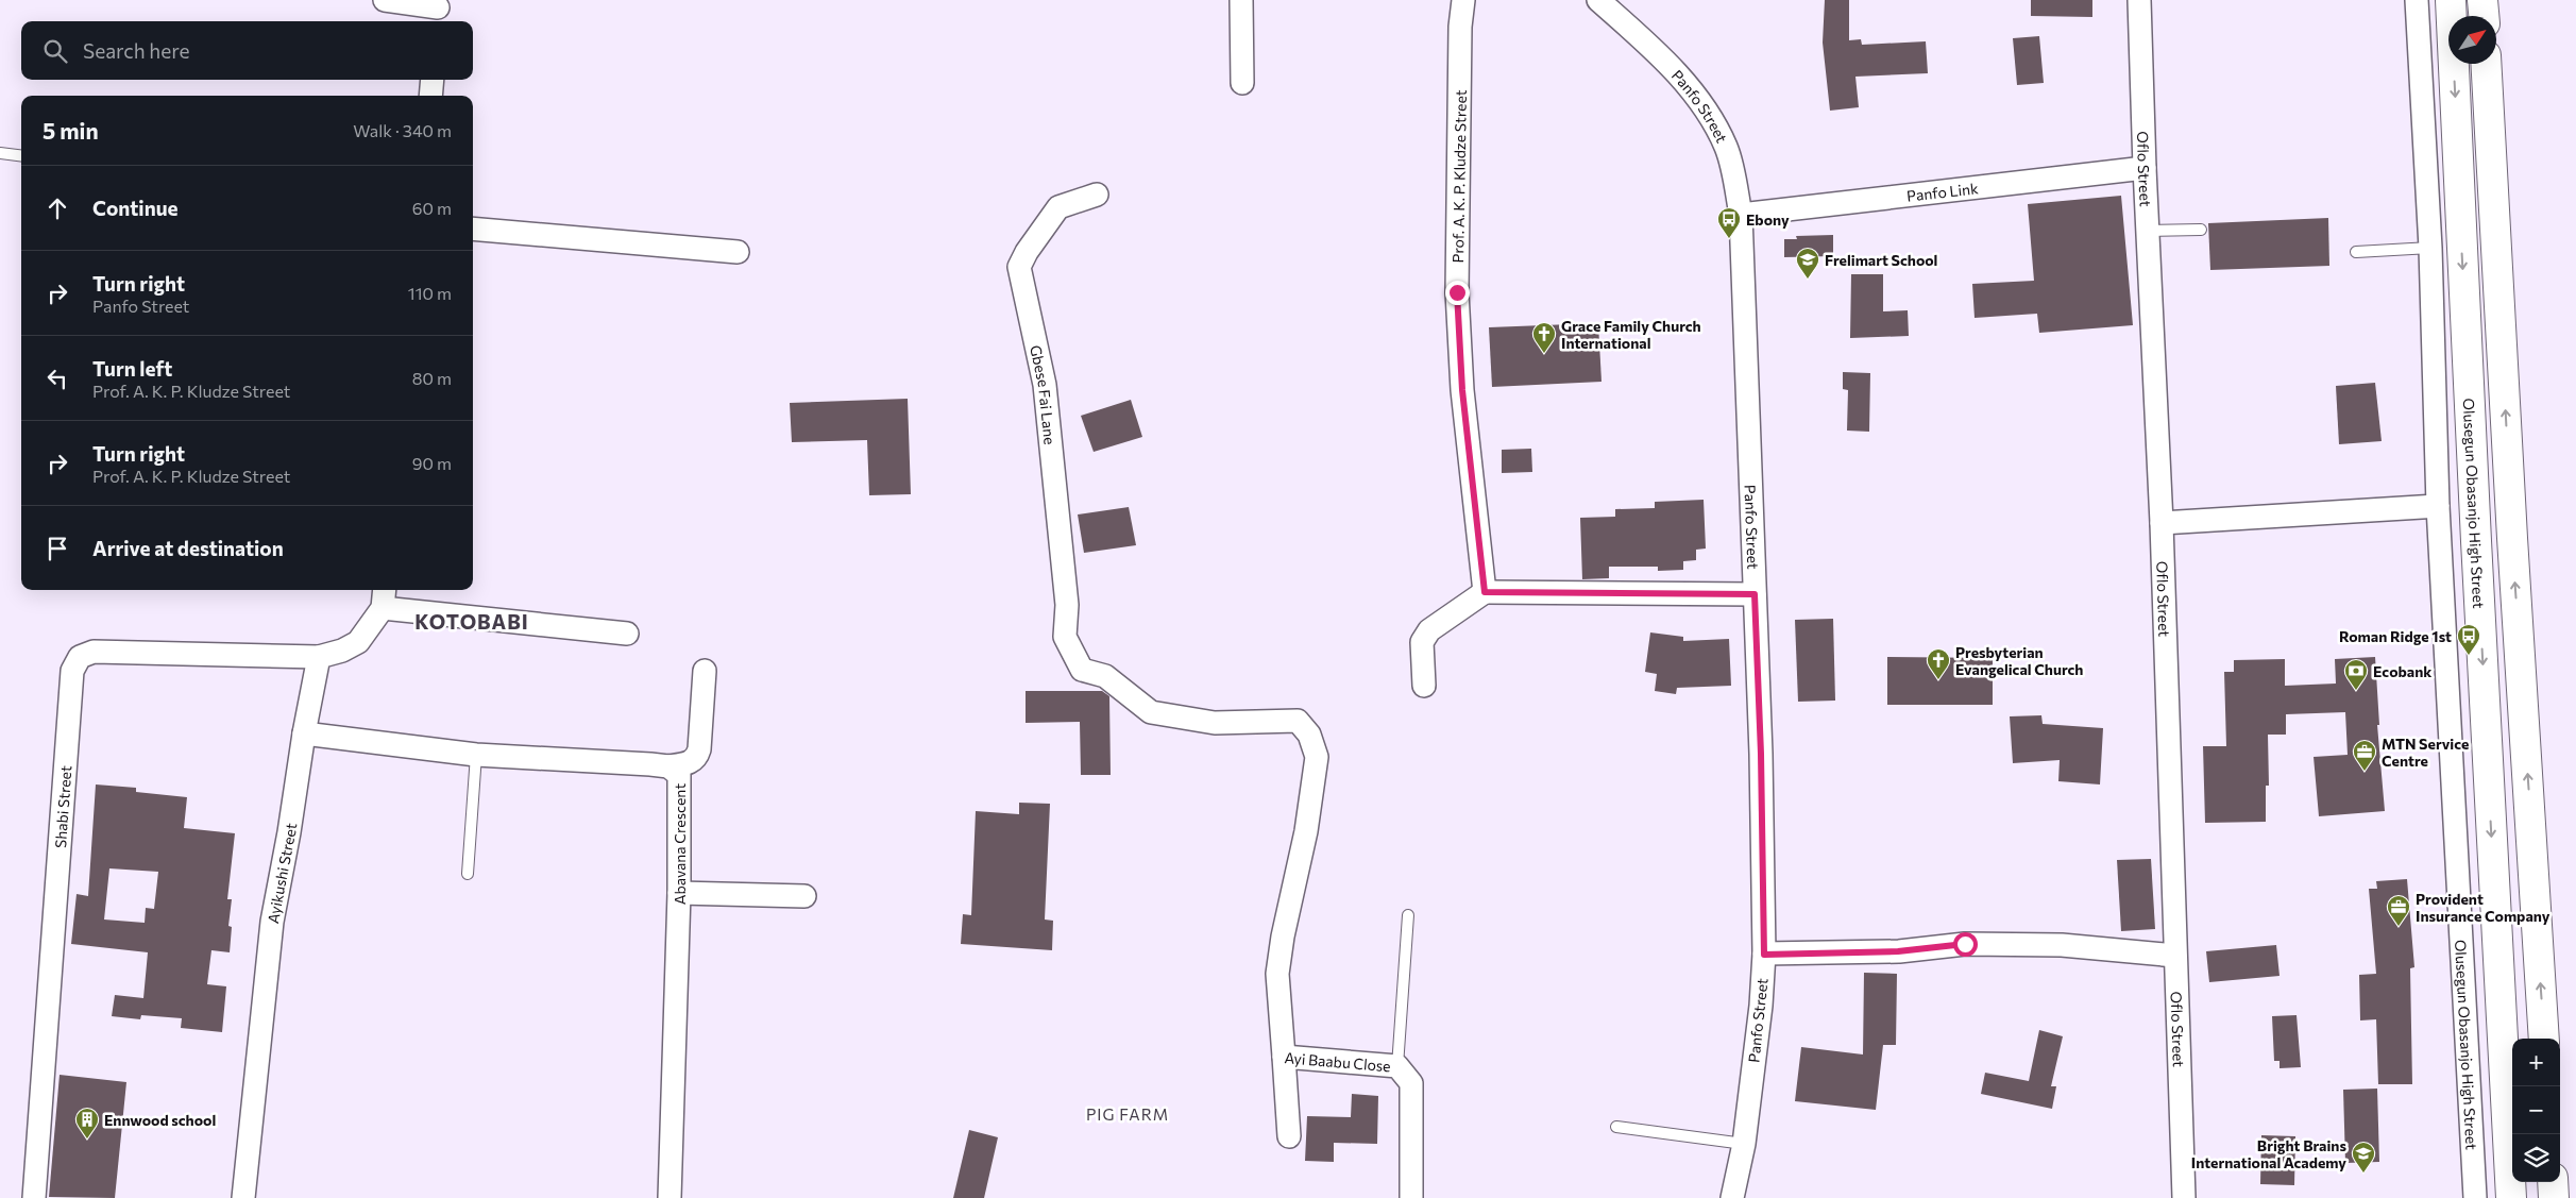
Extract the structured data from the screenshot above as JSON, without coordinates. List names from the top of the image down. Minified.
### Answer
{"streets":{"main road":["Olusegun Obasanjo High Street"],"street":["Panfo Street","Oflo Street","Prof. A. K. P. Kludze Street","Panfo Link","Gbese Fai Lane","Shabi Street","Abavana Crescent","Ayikushi Street","Ayi Baabu Close"]},"crossings":[["Panfo Street","Panfo Link"],["Oflo Street","Panfo Link"],["Gbese Fai Lane","Ayi Baabu Close"],["Shabi Street","Ayikushi Street"],["Abavana Crescent","Ayikushi Street"]],"districts":["KOTOBABI","PIG FARM"],"places":{"bus stop":["Ebony","Roman Ridge 1st"],"school or university":["Frelimart School","Bright Brains International Academy"],"church":["Grace Family Church International","Presbyterian Evangelical Church"],"bank":["Ecobank"],"office":["MTN Service Centre","Provident Insurance Company"],"building":["Ennwood school"]},"north":"top right","page":{"search":"Search here","heading":["5 min","Walk · 340 m"],"list":[["Continue","60 m"],["Turn right","Panfo Street","110 m"],["Turn left","Prof. A. K. P. Kludze Street","80 m"],["Turn right","Prof. A. K. P. Kludze Street","90 m"],"Arrive at destination"],"map_buttons":["+","−"]}}
